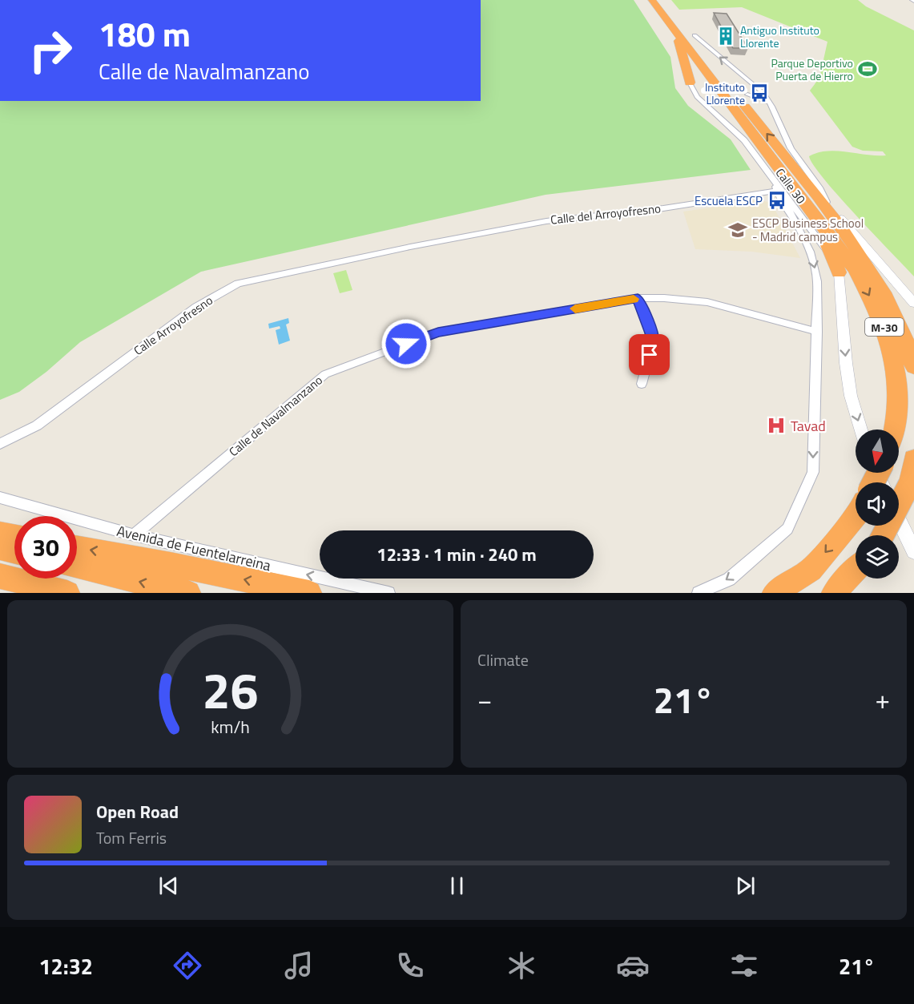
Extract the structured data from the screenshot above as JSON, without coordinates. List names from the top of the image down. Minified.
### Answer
{"streets":{"highway":["Calle 30","M-30"],"street":["Calle del Arroyofresno","Calle Arroyofresno","Calle de Navalmanzano","Avenida de Fuentelarreina"]},"crossings":[["Calle del Arroyofresno","Calle Arroyofresno"],["Calle de Navalmanzano","Avenida de Fuentelarreina"]],"one_way":["Avenida de Fuentelarreina"],"places":{"building":["Antiguo Instituto Llorente"],"sports":["Parque Deportivo Puerta de Hierro"],"bus stop":["Instituto Llorente","Escuela ESCP"],"school or university":["ESCP Business School - Madrid campus"],"hospital":["Tavad"]},"north":"bottom","page":{"turn":["180 m","Calle de Navalmanzano"],"limit":"30","trip":"12:33 · 1 min · 240 m","tile":"Climate","heat":["−","21°","+"],"song":["Open Road","Tom Ferris"],"tabs":["12:32","21°"],"gauge":["26","km/h"]}}
